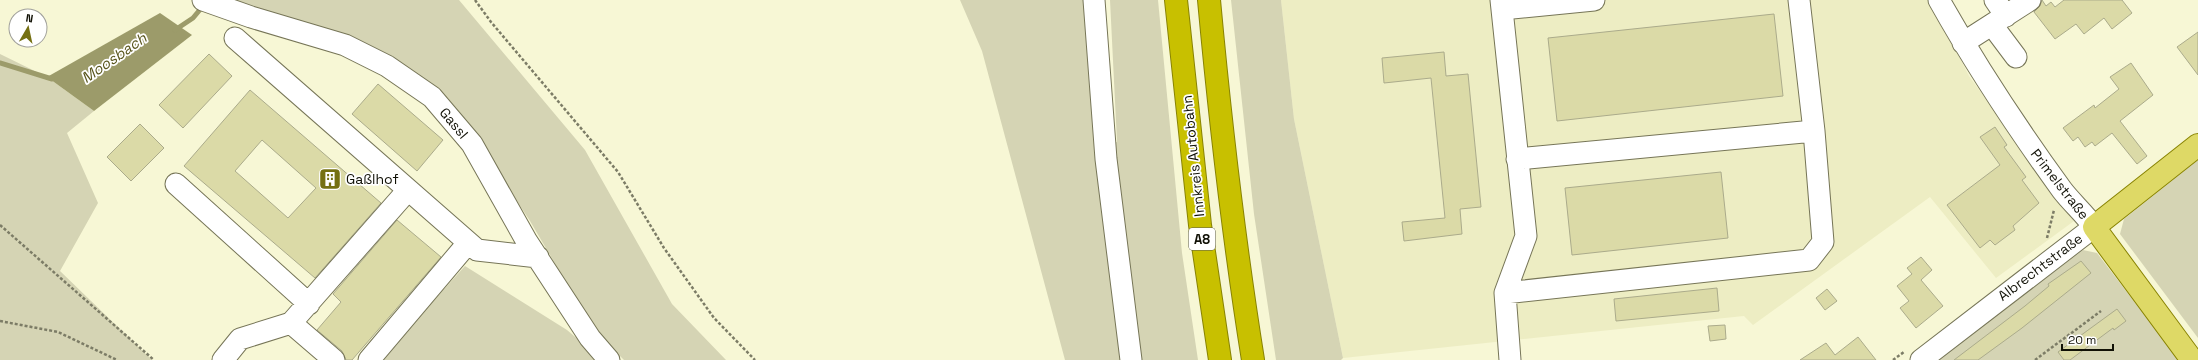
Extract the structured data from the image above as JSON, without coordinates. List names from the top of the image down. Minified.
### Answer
{"streets":{"highway":["Innkreis Autobahn","A8"],"main road":["Primelstraße","Albrechtstraße"],"street":["Gassl"]},"crossings":[["Primelstraße","Albrechtstraße"]],"water":["Moosbach"],"places":{"building":["Gaßlhof"]},"scale_bar":"20 m","north":"top"}
